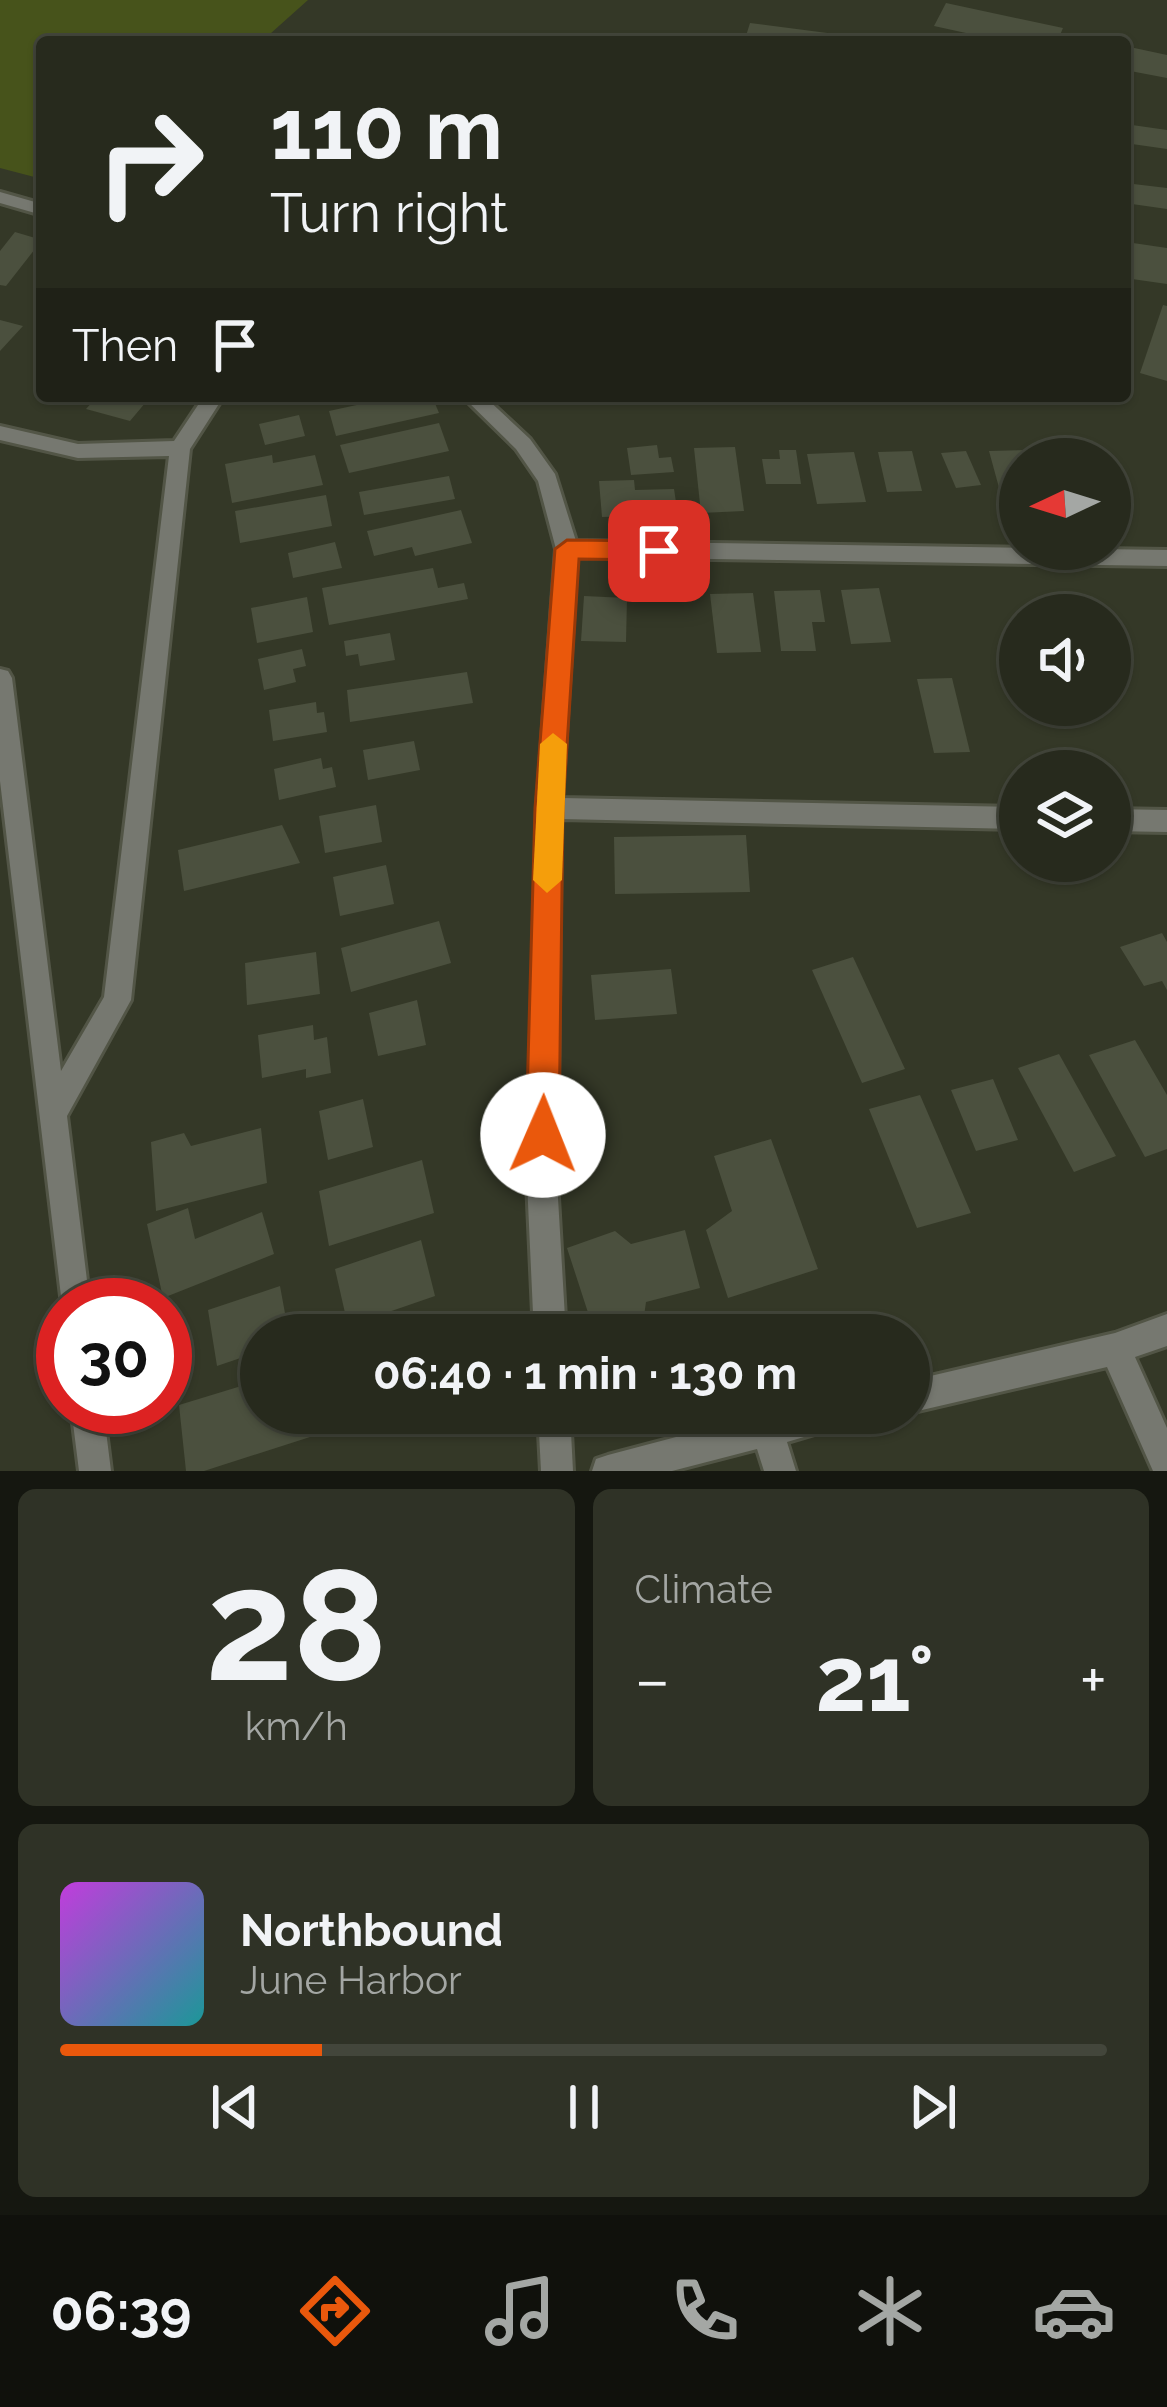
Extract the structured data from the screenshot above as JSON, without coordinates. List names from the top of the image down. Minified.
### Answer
{"north":"left","page":{"turn":["110 m","Turn right"],"then":"Then","limit":"30","trip":"06:40 · 1 min · 130 m","tile":[["28","km/h"],"Climate"],"heat":["−","21°","+"],"song":["Northbound","June Harbor"],"tabs":"06:39"}}
